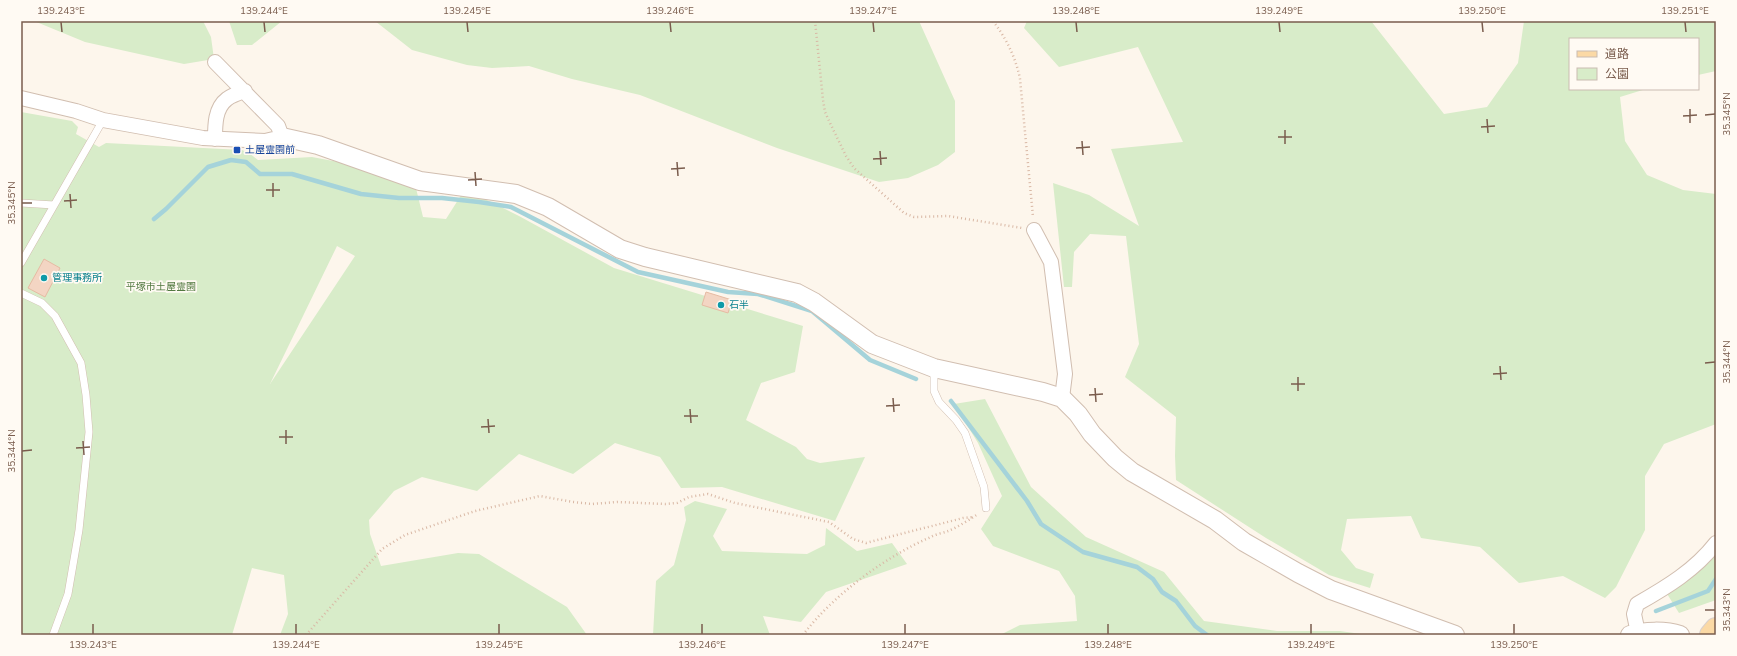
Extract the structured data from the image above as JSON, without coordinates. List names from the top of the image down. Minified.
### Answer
{"parks":["平塚市土屋霊園"],"places":{"transit":["土屋霊園前"],"other":["管理事務所","石半"]},"legend":["道路","公園"],"coordinates":["139.243°E","139.244°E","139.245°E","139.246°E","139.247°E","139.248°E","139.249°E","139.250°E","139.251°E","35.345°N","35.344°N","35.343°N"]}
